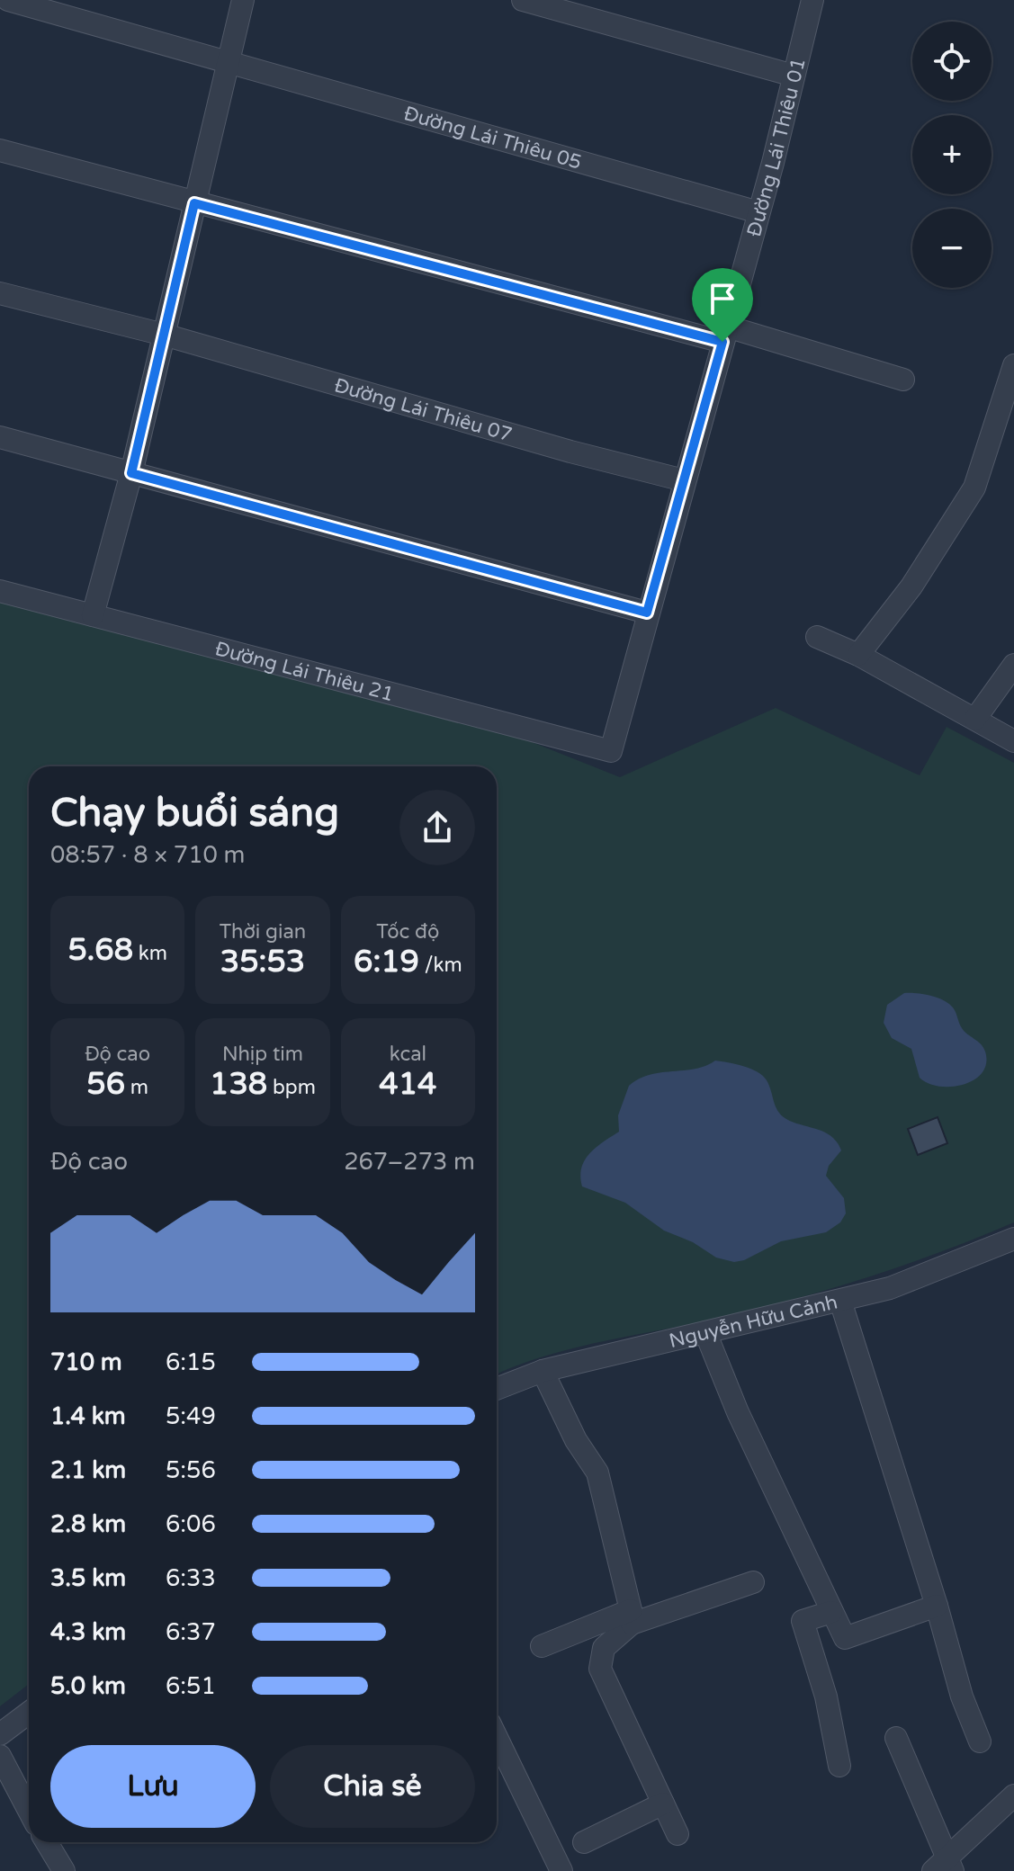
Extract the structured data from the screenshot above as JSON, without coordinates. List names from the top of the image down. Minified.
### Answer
{"streets":{"street":["Đường Lái Thiêu 05","Đường Lái Thiêu 01","Đường Lái Thiêu 07","Đường Lái Thiêu 21","Nguyễn Hữu Cảnh"]},"crossings":[["Đường Lái Thiêu 05","Đường Lái Thiêu 01"],["Đường Lái Thiêu 01","Đường Lái Thiêu 07"],["Đường Lái Thiêu 01","Đường Lái Thiêu 21"]],"page":{"map_buttons":["+","−"],"heading":["Chạy buổi sáng","08:57 · 8 × 710 m"],"stats":[["5.68 km"],["Thời gian","35:53"],["Tốc độ","6:19 /km"],["Độ cao","56 m"],["Nhịp tim","138 bpm"],["kcal","414"]],"chart":["Độ cao","267–273 m"],"list":[{"name":"710 m","note":"6:15"},{"name":"1.4 km","note":"5:49"},{"name":"2.1 km","note":"5:56"},{"name":"2.8 km","note":"6:06"},{"name":"3.5 km","note":"6:33"},{"name":"4.3 km","note":"6:37"},{"name":"5.0 km","note":"6:51"}],"buttons":["Lưu","Chia sẻ"]}}
